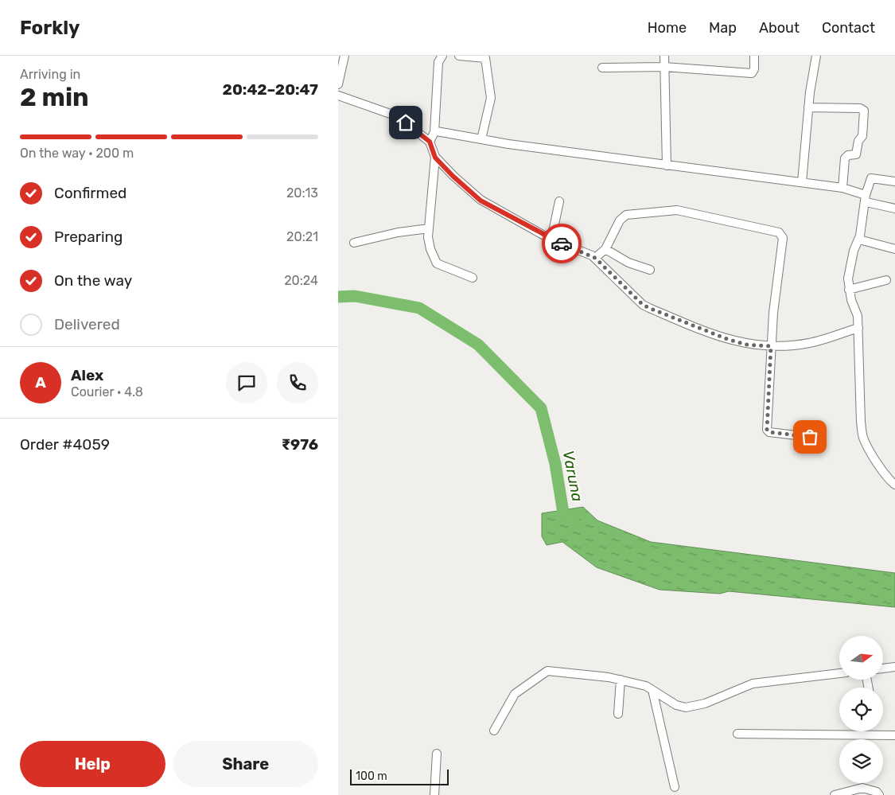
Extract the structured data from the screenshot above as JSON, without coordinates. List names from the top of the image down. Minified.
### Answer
{"water":["Varuna"],"scale_bar":"100 m","north":"right","page":{"header":"Forkly","nav":["Home","Map","About","Contact"],"heading":["2 min","Arriving in","20:42–20:47"],"panel":["Alex","Courier · 4.8","Order #4059","₹976"],"bar":"On the way · 200 m","list":[["Confirmed","20:13"],["Preparing","20:21"],["On the way","20:24"],"Delivered"],"round":"A","buttons":["Help","Share"],"scale":"100 m"}}
